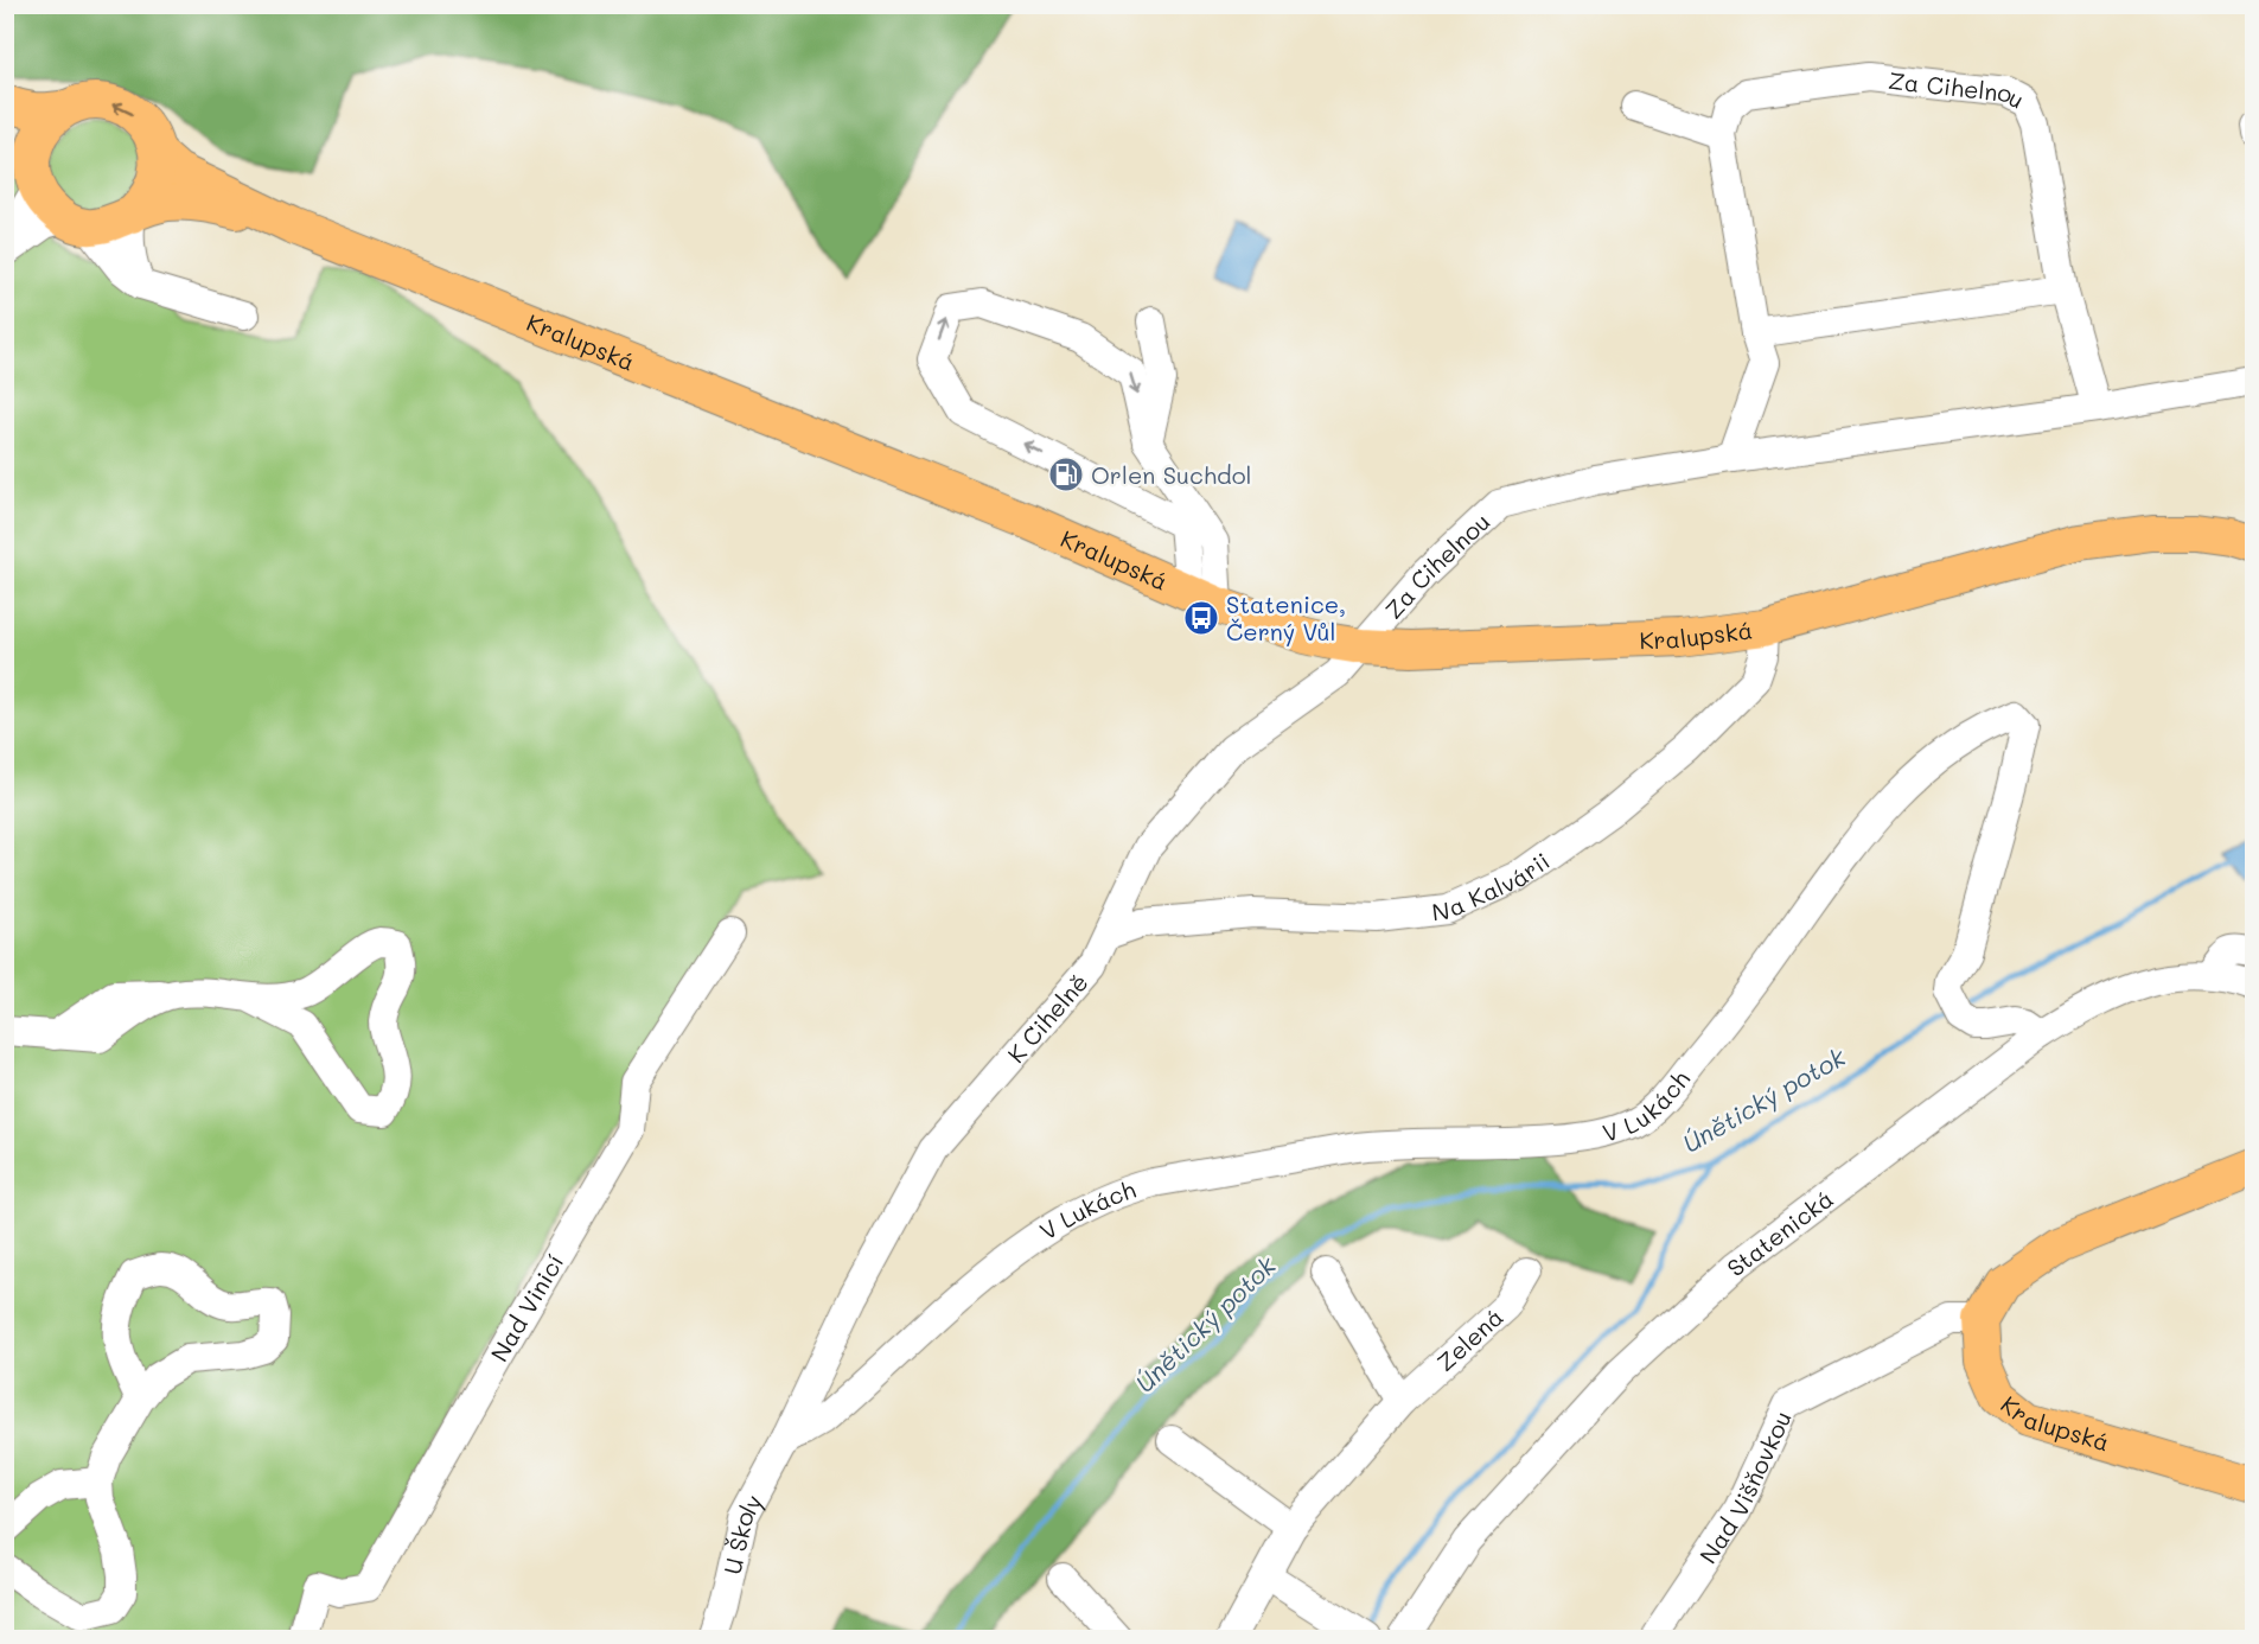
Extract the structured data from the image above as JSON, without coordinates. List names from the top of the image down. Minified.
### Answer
{"streets":{"main road":["Kralupská"],"street":["Za Cihelnou","Na Kalvárii","K Cihelně","V Lukách","Statenická","Nad Vinicí","Zelená","Nad Višňovkou","U Školy"]},"crossings":[["Za Cihelnou","Kralupská"],["Za Cihelnou","K Cihelně"],["Kralupská","Na Kalvárii"],["Kralupská","K Cihelně"],["Kralupská","Nad Višňovkou"],["Na Kalvárii","K Cihelně"],["K Cihelně","V Lukách"],["K Cihelně","U Školy"],["V Lukách","Statenická"],["V Lukách","U Školy"]],"water":["Únětický potok"],"places":{"fuel station":["Orlen Suchdol"],"bus stop":["Statenice, Černý Vůl"]}}
